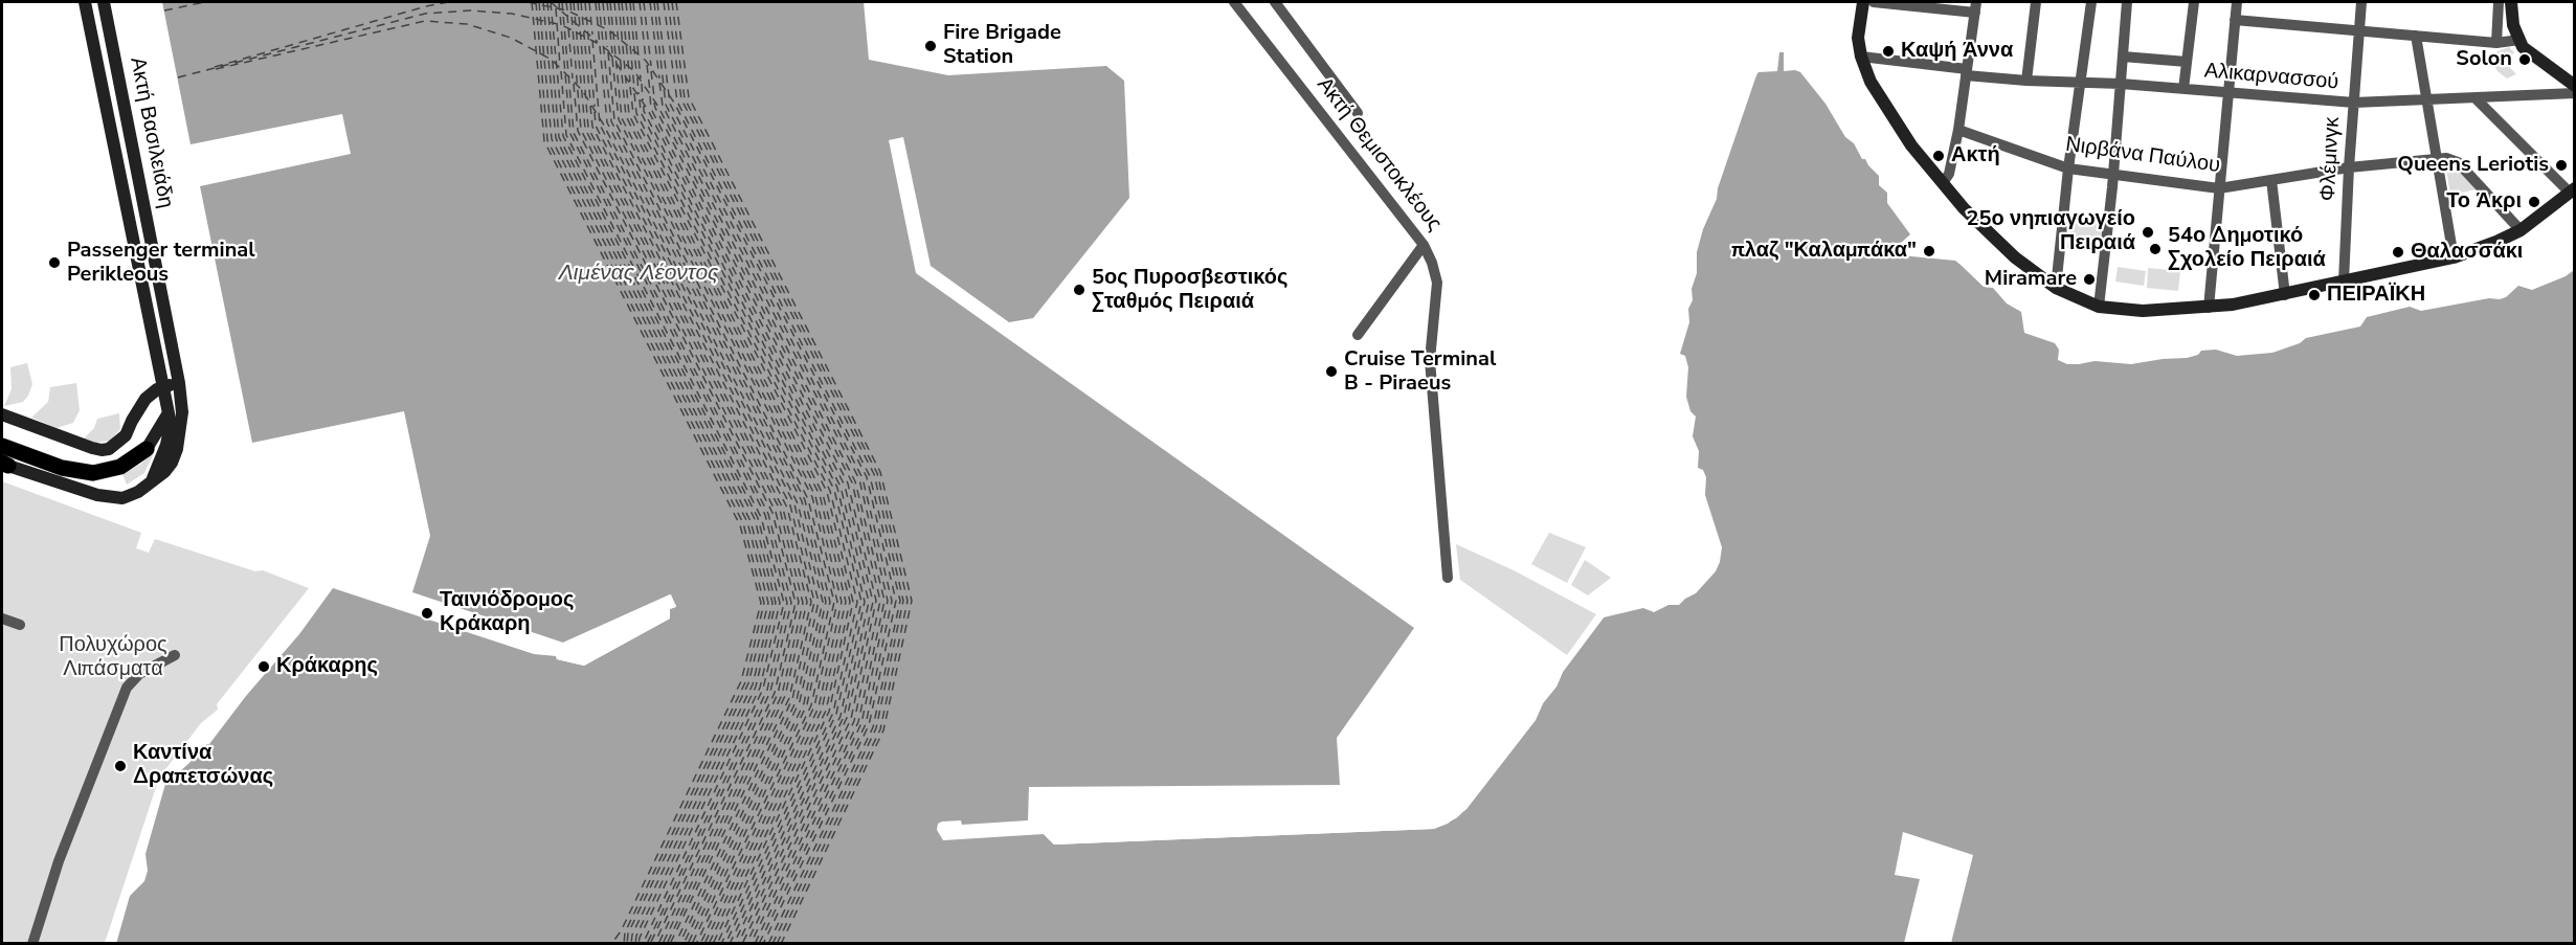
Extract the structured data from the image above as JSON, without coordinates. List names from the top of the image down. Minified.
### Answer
{"streets":{"street":["Αλικαρνασσού","Ακτή Βασιλειάδη","Ακτή Θεμιστοκλέους","Νιρβάνα Παύλου","Φλέμινγκ"]},"crossings":[["Αλικαρνασσού","Φλέμινγκ"],["Νιρβάνα Παύλου","Φλέμινγκ"]],"water":["Λιμένας Λέοντος"],"parks":["Πολυχώρος Λιπάσματα"],"places":["Fire Brigade Station","Καψή Άννα","Solon","Ακτή","Queens Leriotis","Το Άκρι","25ο νηπιαγωγείο Πειραιά","54ο Δημοτικό Σχολείο Πειραιά","πλαζ \"Καλαμπάκα\"","Θαλασσάκι","Passenger terminal Perikleous","Miramare","5ος Πυροσβεστικός Σταθμός Πειραιά","ΠΕΙΡΑΪΚΗ","Cruise Terminal B - Piraeus","Ταινιόδρομος Κράκαρη","Κράκαρης","Καντίνα Δραπετσώνας"]}
